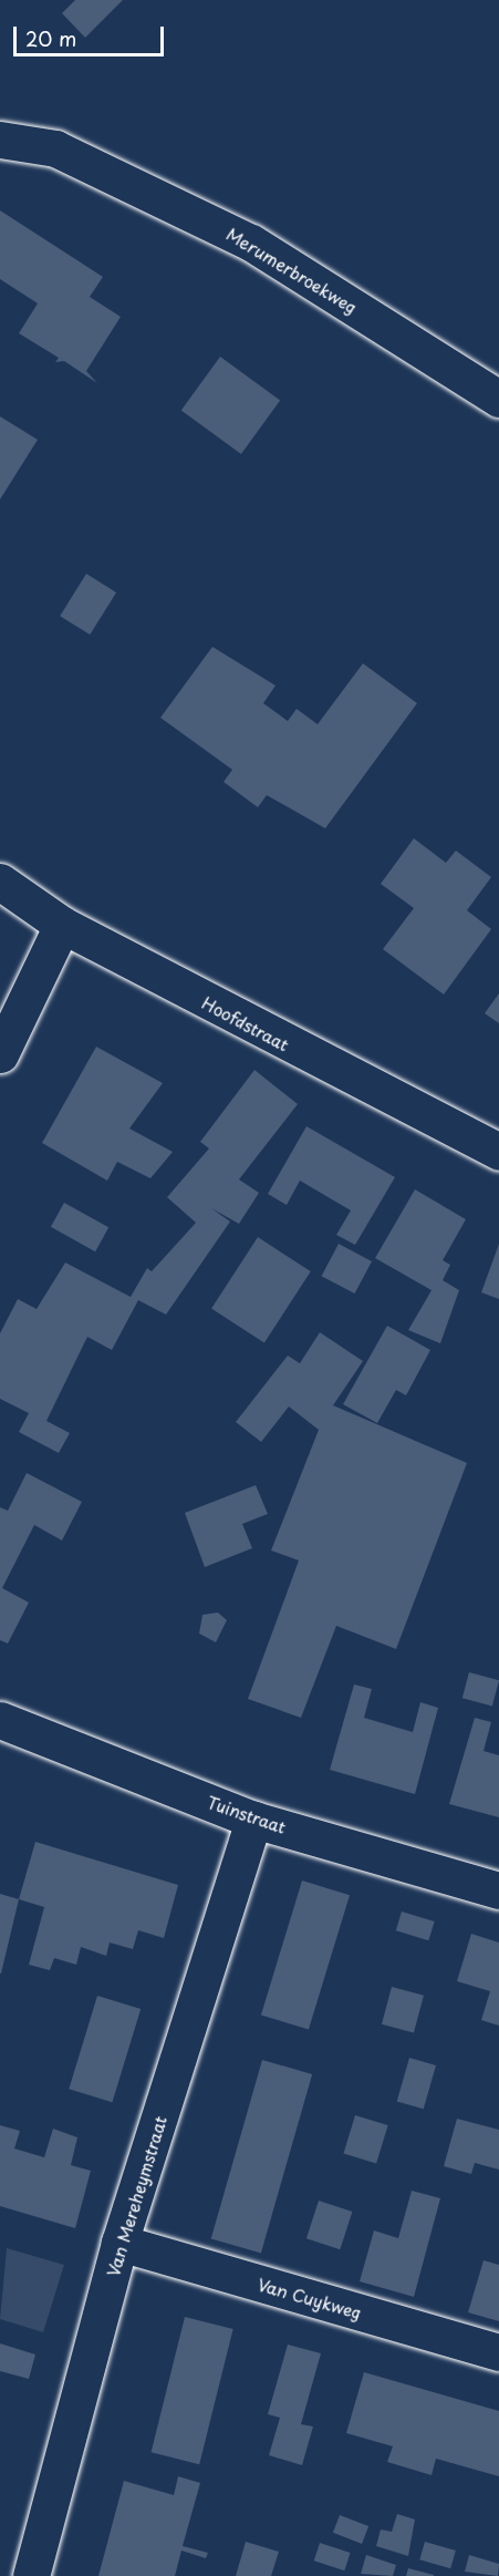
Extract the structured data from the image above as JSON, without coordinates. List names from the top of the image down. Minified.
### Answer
{"streets":{"street":["Merumerbroekweg","Hoofdstraat","Tuinstraat","Van Mereheymstraat","Van Cuykweg"]},"crossings":[["Tuinstraat","Van Mereheymstraat"],["Van Mereheymstraat","Van Cuykweg"]],"scale_bar":"20 m"}
